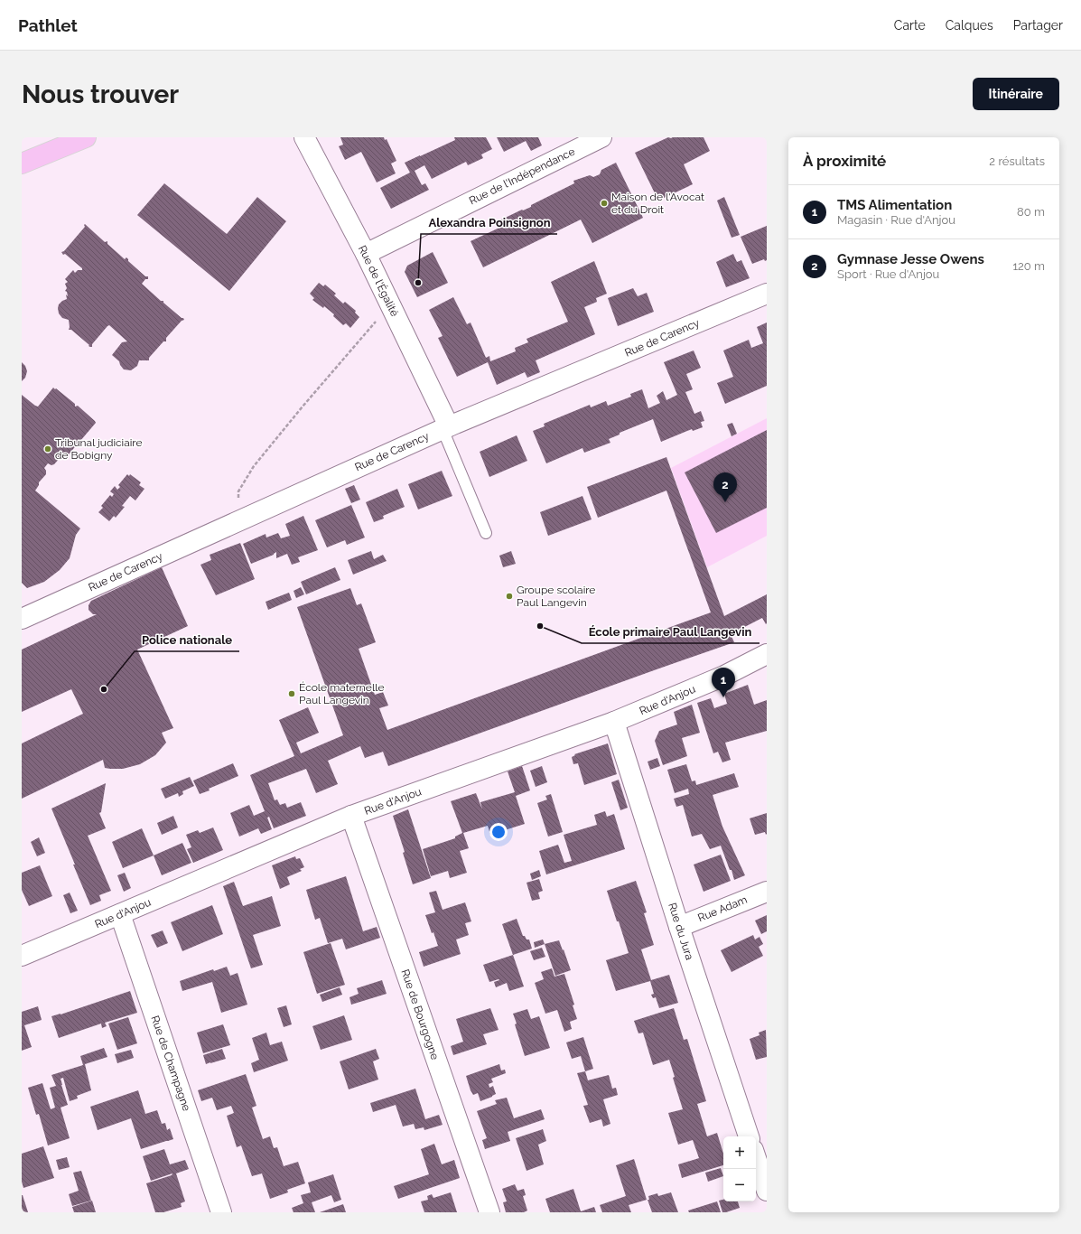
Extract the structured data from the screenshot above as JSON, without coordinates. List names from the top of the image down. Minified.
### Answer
{"streets":{"street":["Rue de l'Indépendance","Rue de l'Égalité","Rue de Carency","Rue d'Anjou","Rue Adam","Rue du Jura","Rue de Bourgogne","Rue de Champagne"]},"crossings":[["Rue de l'Indépendance","Rue de l'Égalité"],["Rue de l'Égalité","Rue de Carency"],["Rue d'Anjou","Rue du Jura"],["Rue d'Anjou","Rue de Bourgogne"],["Rue d'Anjou","Rue de Champagne"],["Rue Adam","Rue du Jura"]],"places":["Maison de l'Avocat et du Droit","Alexandra Poinsignon","Tribunal judiciaire de Bobigny","Groupe scolaire Paul Langevin","École primaire Paul Langevin","Police nationale","École maternelle Paul Langevin"],"page":{"header":"Pathlet","nav":["Carte","Calques","Partager"],"buttons":"Itinéraire","title":"Nous trouver","heading":["À proximité","2 résultats"],"list":[{"mark":"1","name":"TMS Alimentation","note":"Magasin · Rue d'Anjou","value":"80 m"},{"mark":"2","name":"Gymnase Jesse Owens","note":"Sport · Rue d'Anjou","value":"120 m"}],"pins":["2","1"],"map_buttons":["+","−"]}}
